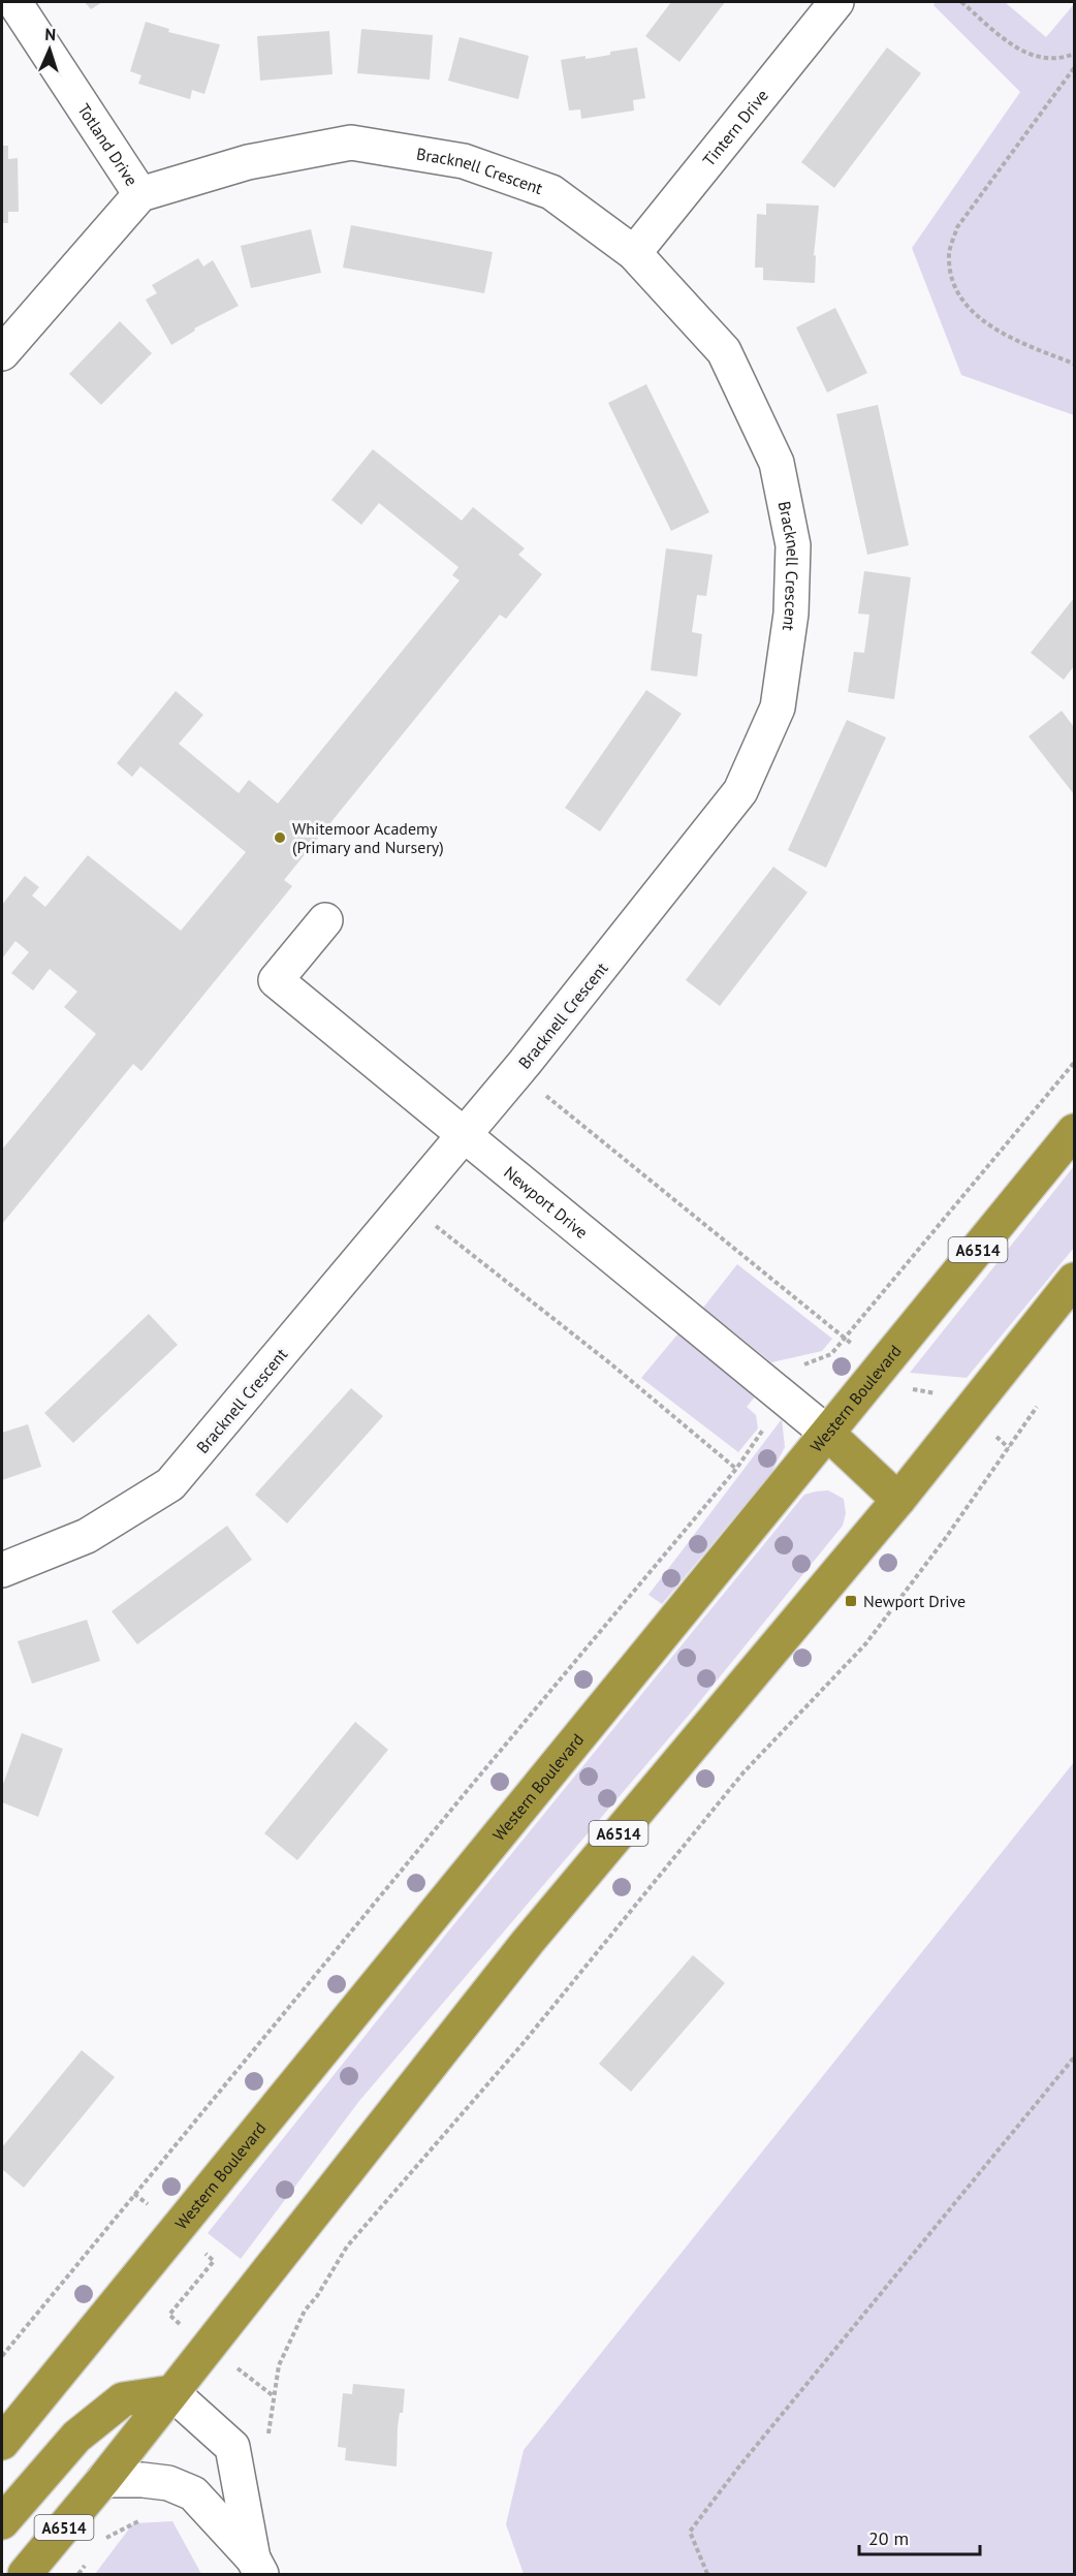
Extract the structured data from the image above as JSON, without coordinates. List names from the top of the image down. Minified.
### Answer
{"streets":{"highway":["A6514","Western Boulevard"],"street":["Tintern Drive","Totland Drive","Bracknell Crescent","Newport Drive"]},"crossings":[["Tintern Drive","Bracknell Crescent"],["Totland Drive","Bracknell Crescent"],["Bracknell Crescent","Newport Drive"],["Newport Drive","Western Boulevard"]],"places":{"other":["Whitemoor Academy (Primary and Nursery)"],"transit":["Newport Drive"]},"scale_bar":"20 m","north":"top"}
